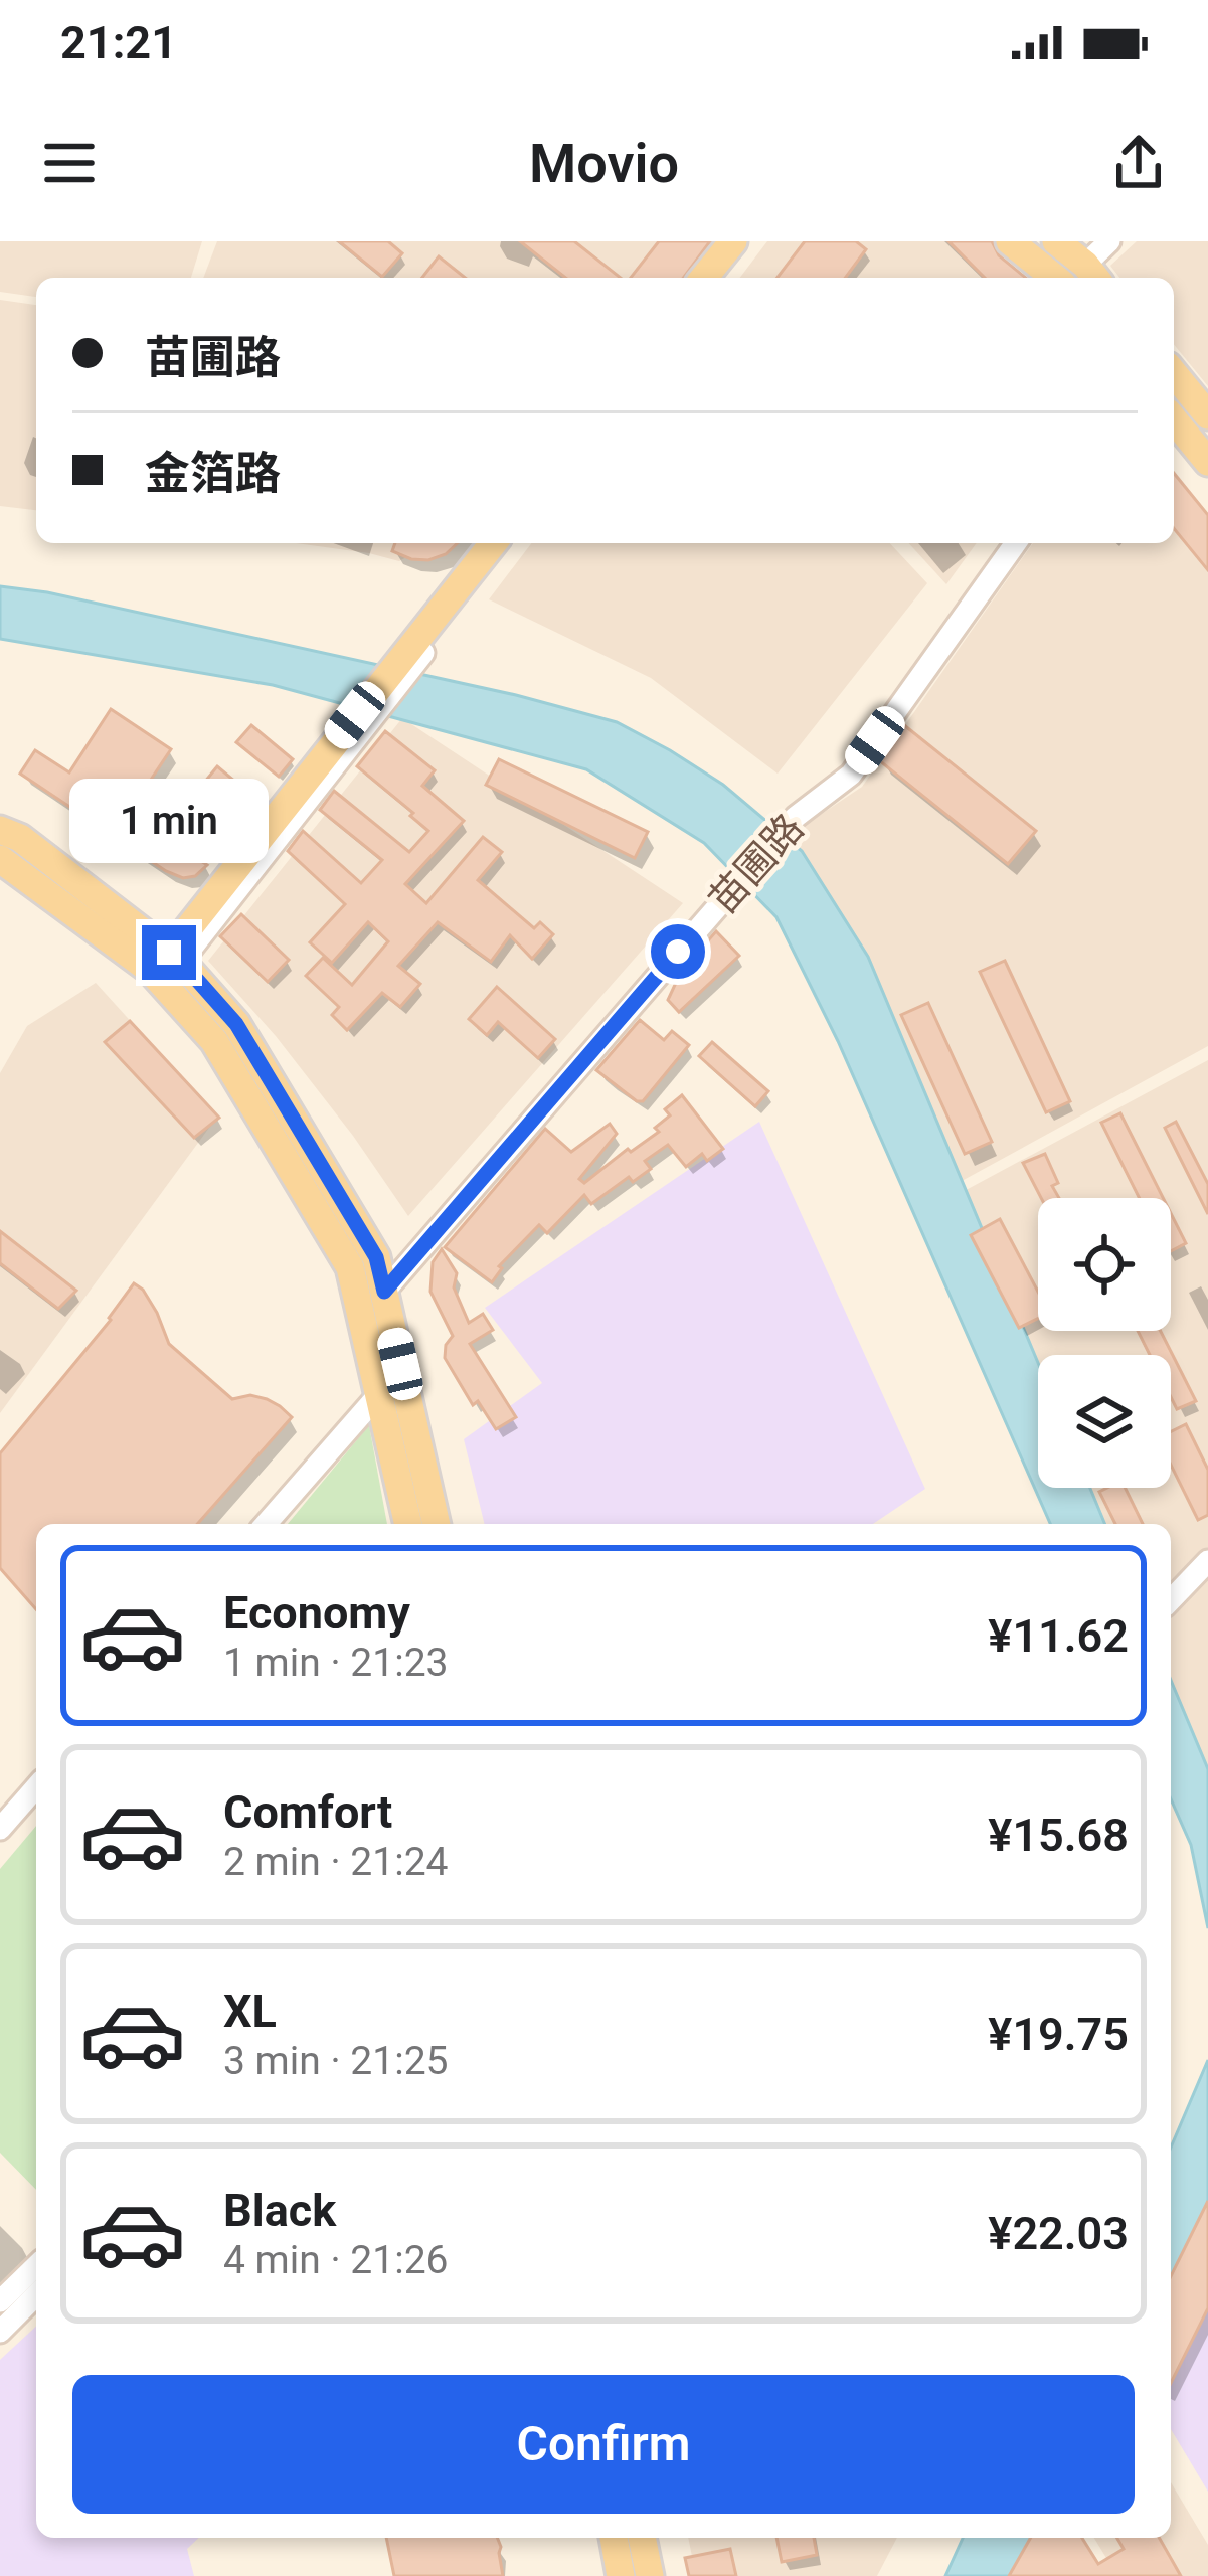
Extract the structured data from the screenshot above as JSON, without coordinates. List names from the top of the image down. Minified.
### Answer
{"streets":{"street":["苗圃路"]},"page":{"status":"21:21","header":"Movio","banner":["苗圃路","金箔路"],"bubble":"1 min","list":[{"name":"Economy","note":"1 min · 21:23","value":"¥11.62"},{"name":"Comfort","note":"2 min · 21:24","value":"¥15.68"},{"name":"XL","note":"3 min · 21:25","value":"¥19.75"},{"name":"Black","note":"4 min · 21:26","value":"¥22.03"}],"buttons":"Confirm"}}
